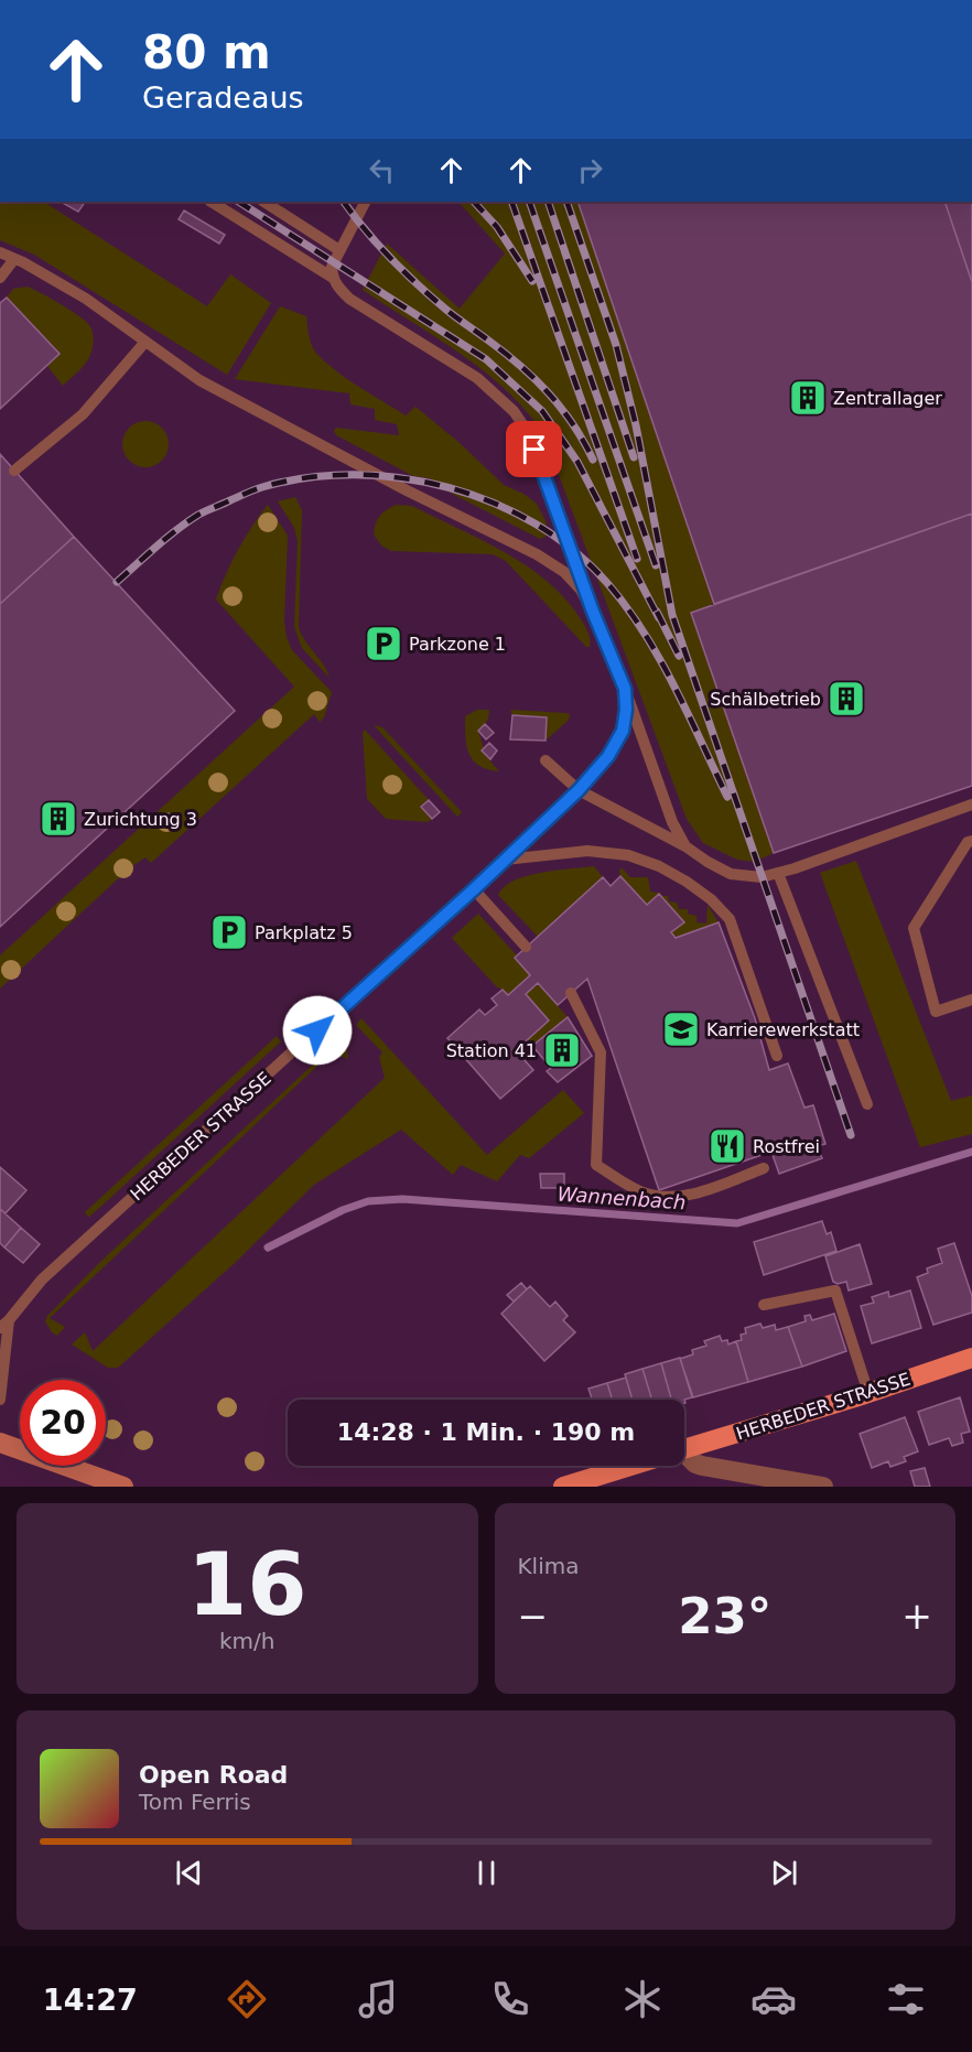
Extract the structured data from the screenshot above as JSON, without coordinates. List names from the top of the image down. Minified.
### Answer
{"streets":{"main road":["HERBEDER STRASSE"]},"water":["Wannenbach"],"places":{"building":["Zentrallager","Schälbetrieb","Zurichtung 3","Station 41"],"parking":["Parkzone 1","Parkplatz 5"],"school or university":["Karrierewerkstatt"],"restaurant":["Rostfrei"]},"page":{"turn":["80 m","Geradeaus"],"limit":"20","trip":"14:28 · 1 Min. · 190 m","tile":[["16","km/h"],"Klima"],"heat":["−","23°","+"],"song":["Open Road","Tom Ferris"],"tabs":"14:27"}}
